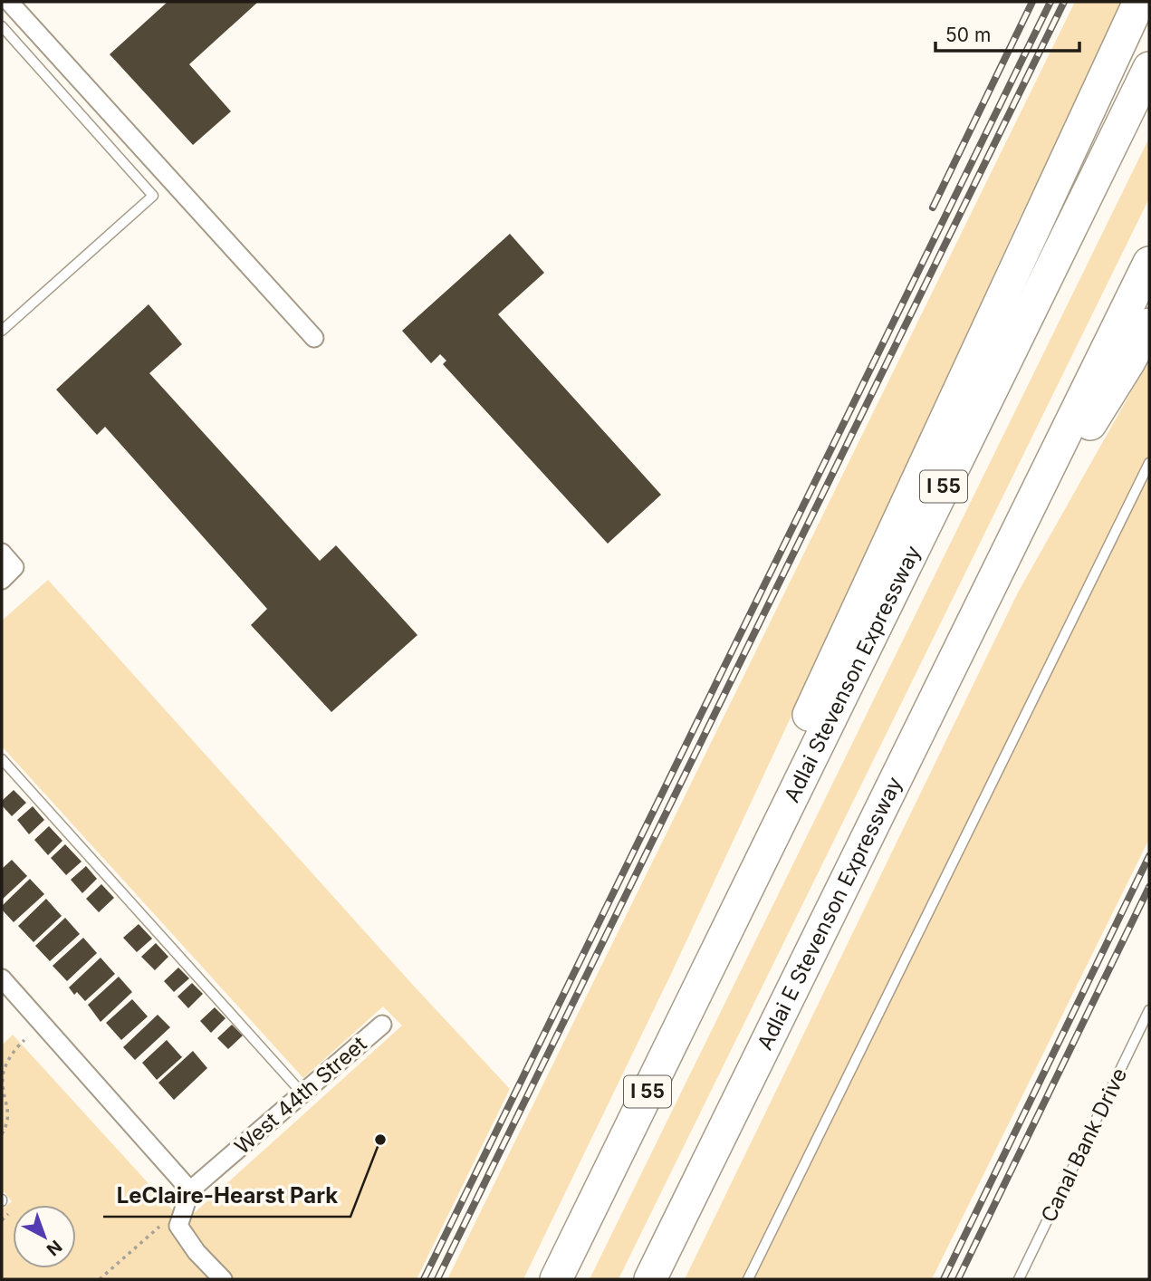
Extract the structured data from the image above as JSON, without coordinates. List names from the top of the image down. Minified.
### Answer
{"streets":{"highway":["I 55","Adlai Stevenson Expressway","Adlai E Stevenson Expressway"],"street":["West 44th Street"],"lane":["Canal Bank Drive"]},"places":["LeClaire-Hearst Park"],"scale_bar":"50 m","north":"bottom right"}
